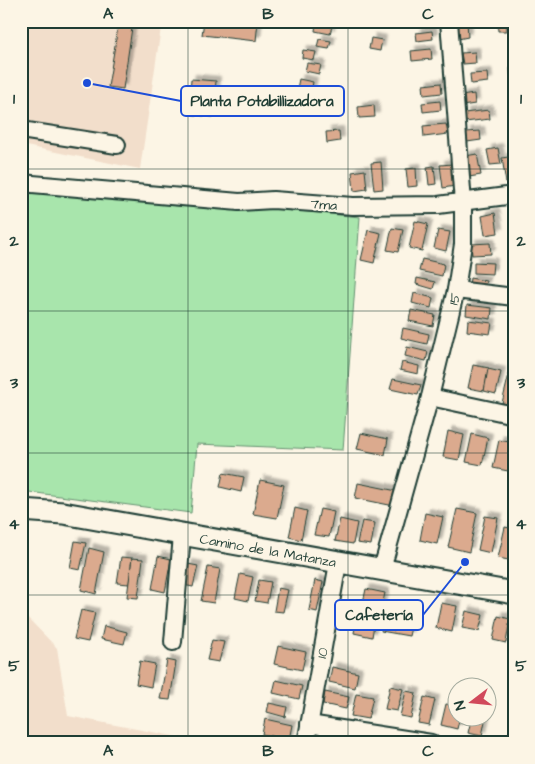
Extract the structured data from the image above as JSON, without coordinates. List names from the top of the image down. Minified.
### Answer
{"streets":{"main road":["Camino de la Matanza"],"street":["7ma","15","10"]},"crossings":[["7ma","15"],["15","Camino de la Matanza"],["Camino de la Matanza","10"]],"places":["Planta Potabillizadora","Cafetería"],"north":"left","grid":{"columns":["A","B","C"],"rows":["1","2","3","4","5"]}}
